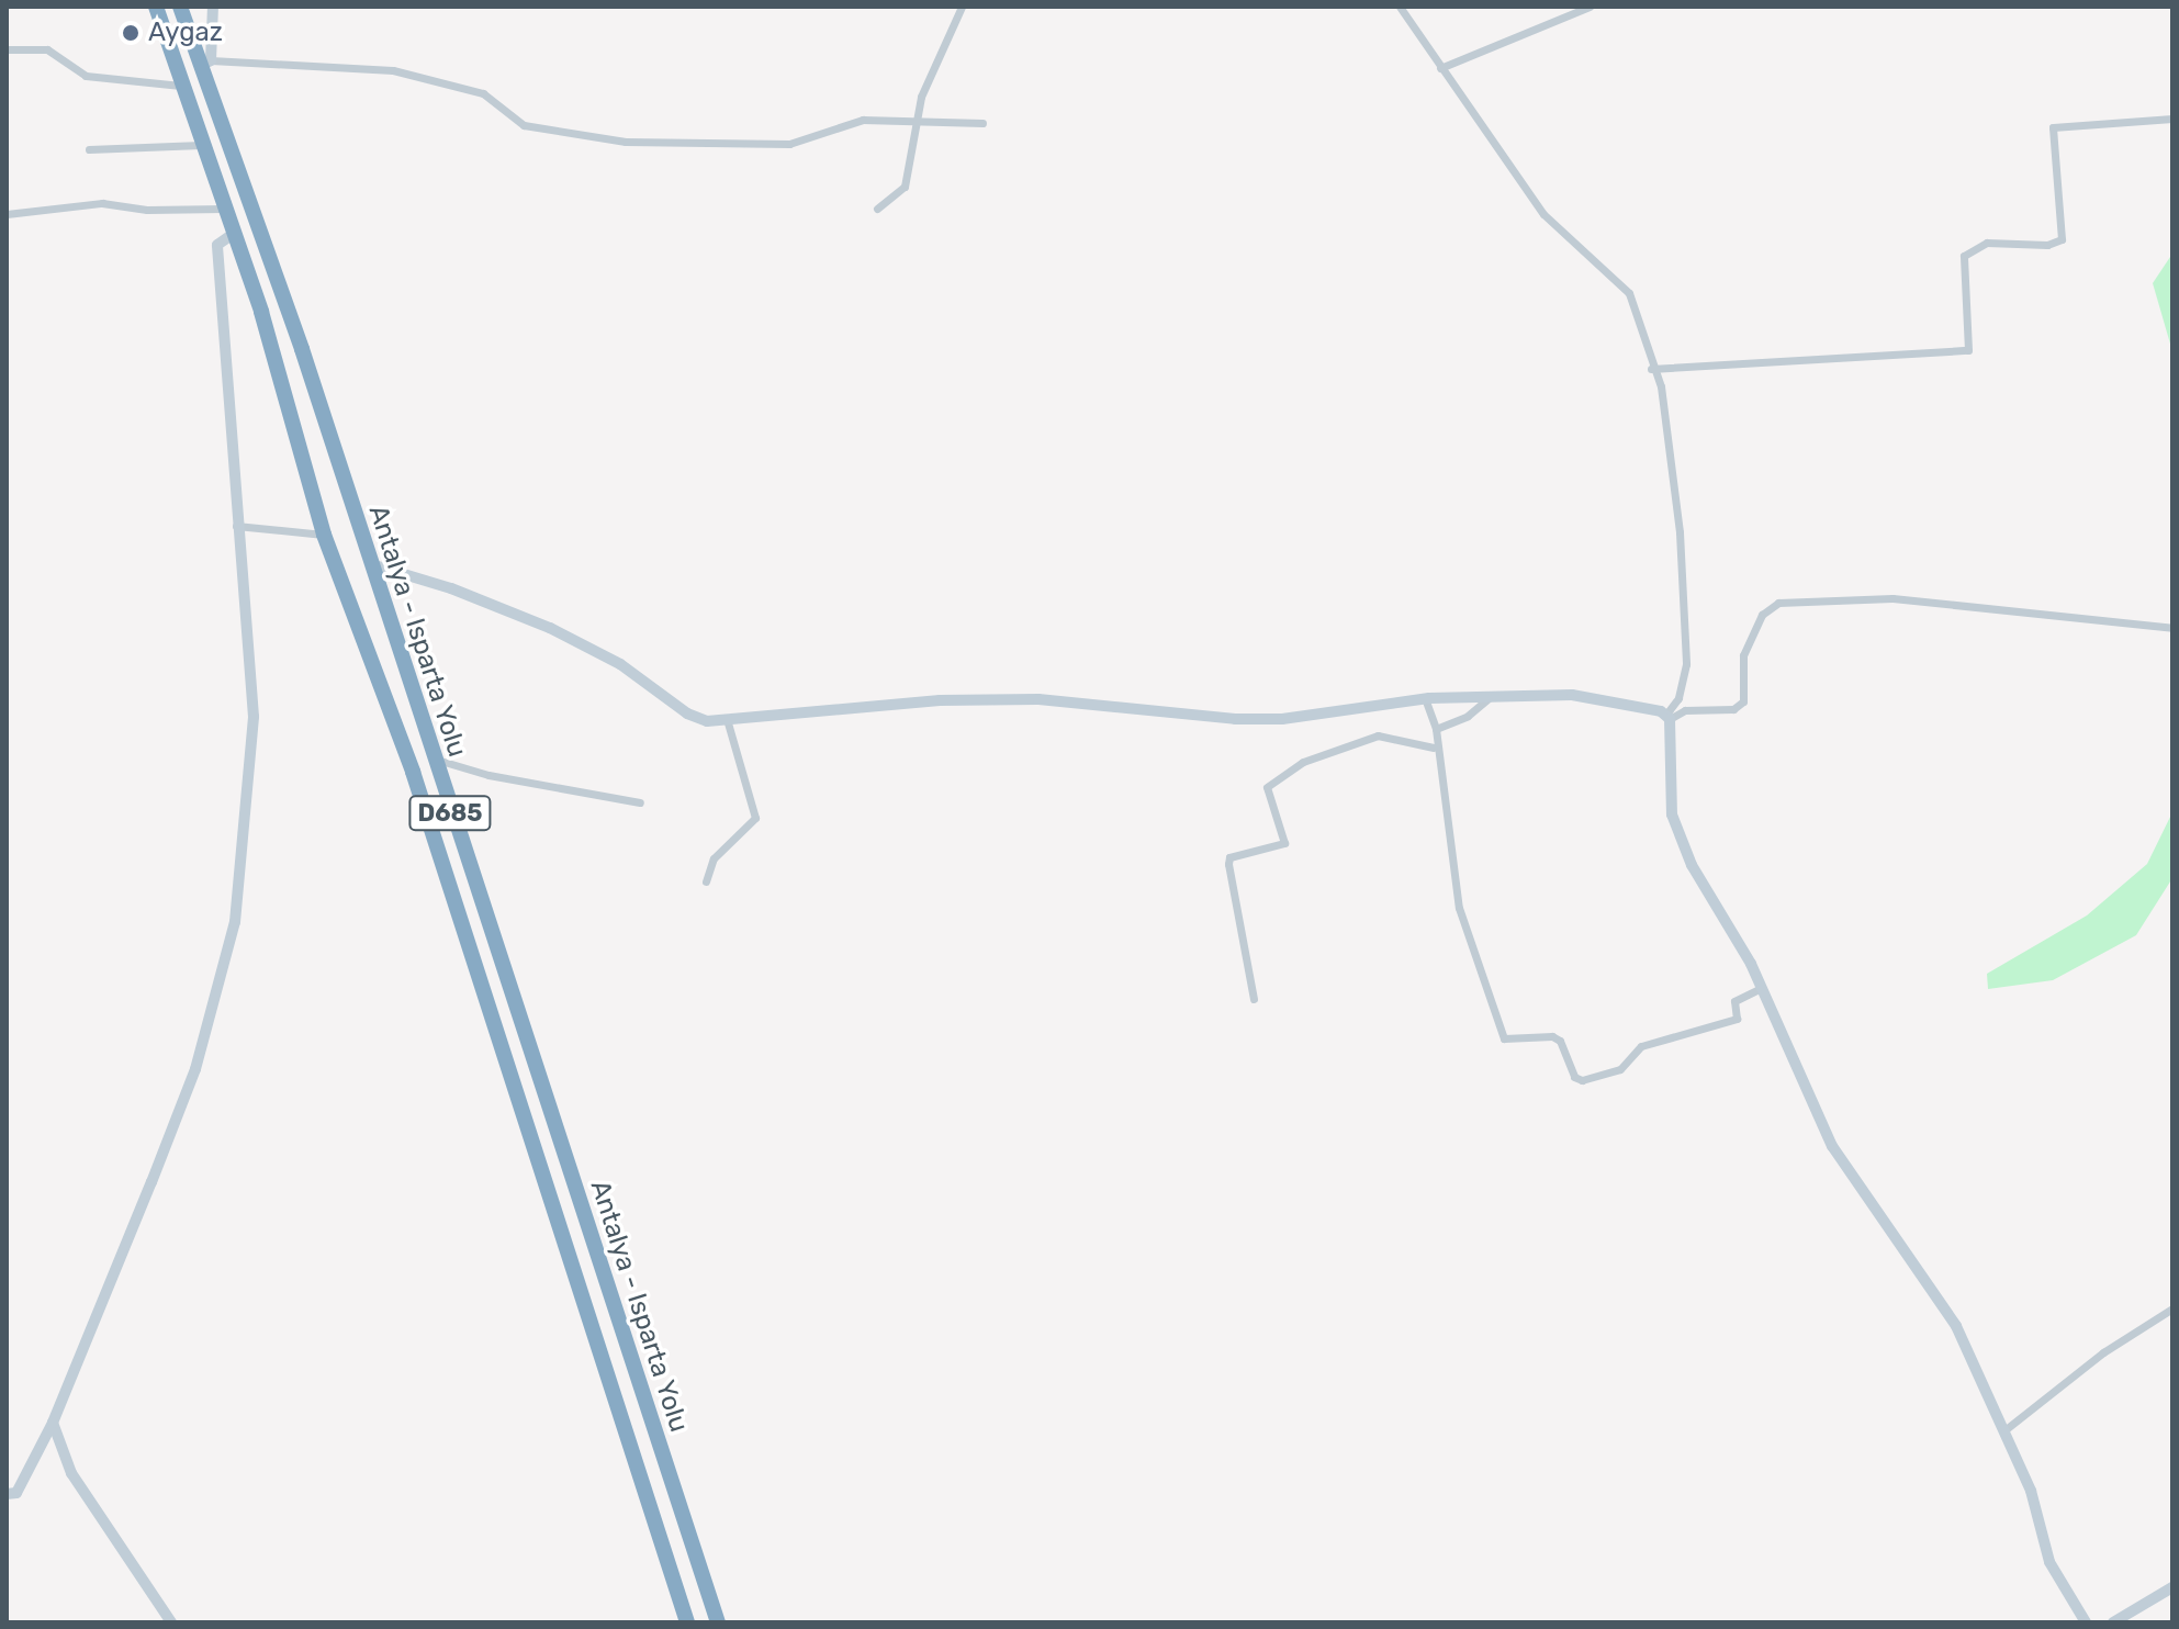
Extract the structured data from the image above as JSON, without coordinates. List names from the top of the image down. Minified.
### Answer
{"streets":{"highway":["Antalya - Isparta Yolu","D685"]},"places":["Aygaz"]}
